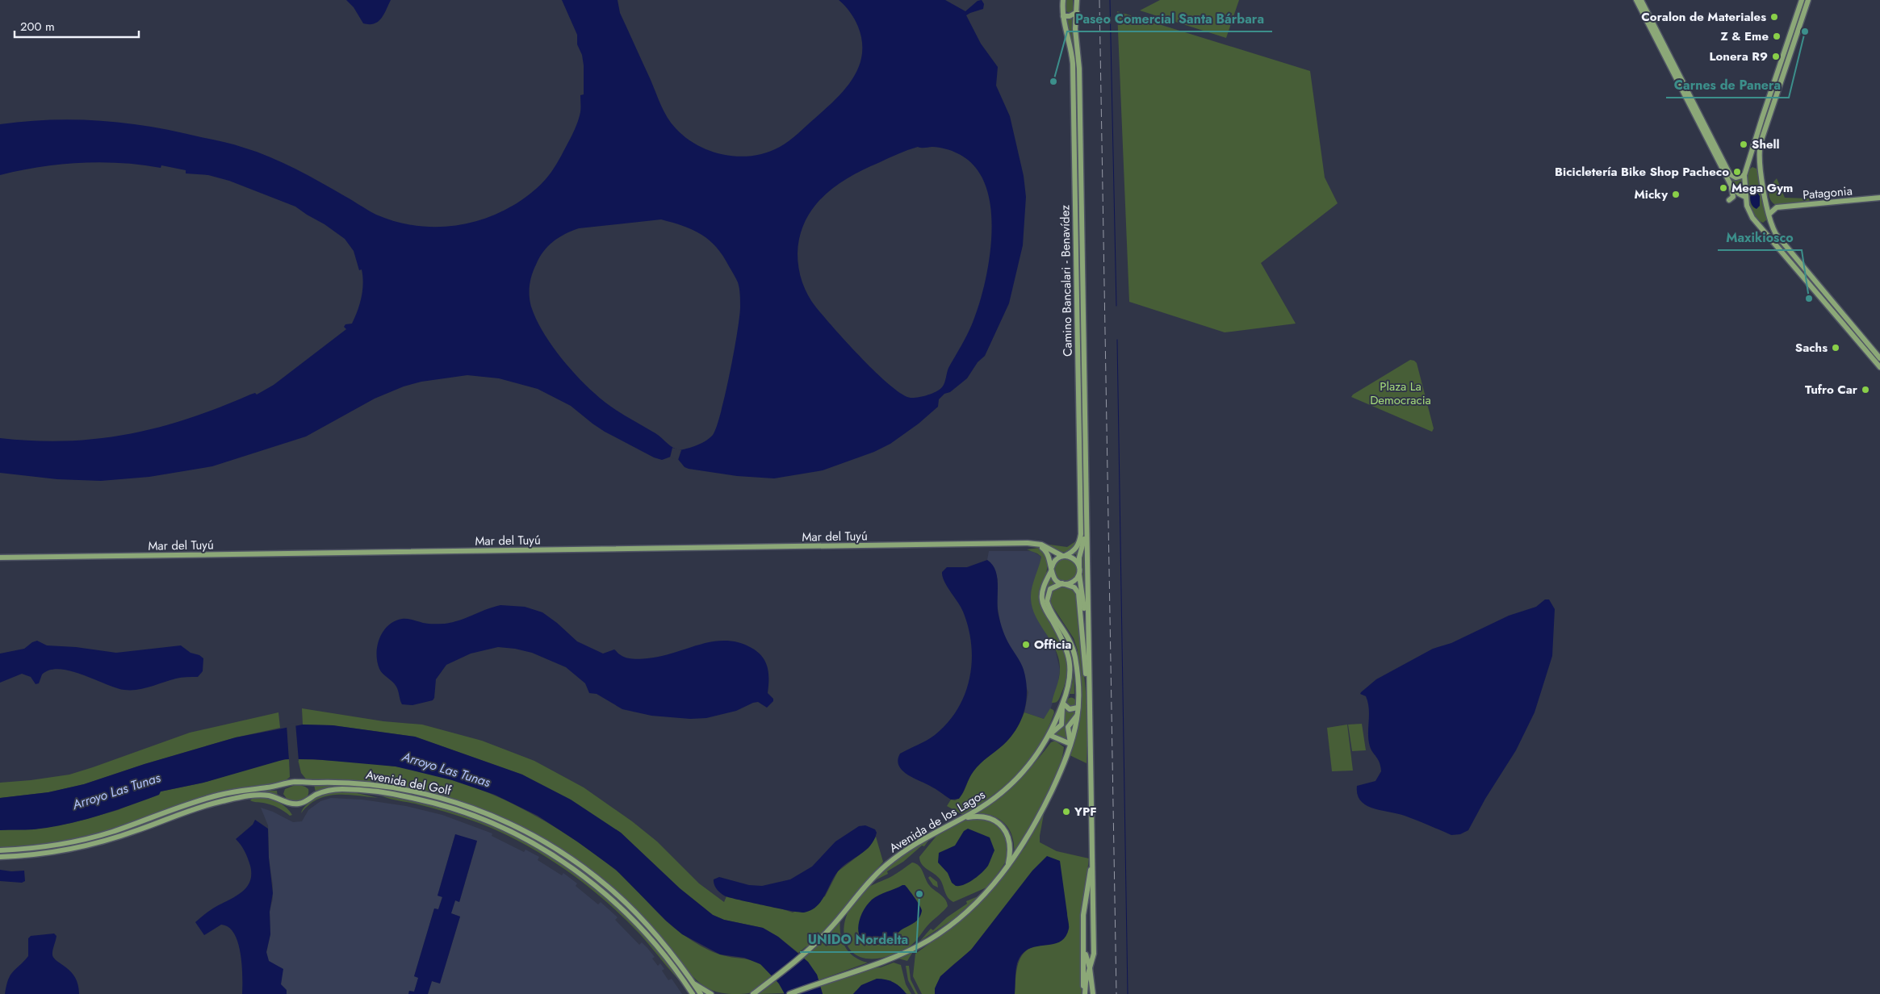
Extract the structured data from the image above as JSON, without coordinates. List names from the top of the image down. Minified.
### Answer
{"streets":{"street":["Patagonia","Camino Bancalari - Benavídez","Mar del Tuyú","Avenida del Golf","Avenida de los Lagos"]},"crossings":[["Camino Bancalari - Benavídez","Avenida de los Lagos"]],"water":["Arroyo Las Tunas"],"parks":["Plaza La Democracia"],"places":["Coralon de Materiales","Carnes de Panera","Z & Eme","Lonera R9","Paseo Comercial Santa Bárbara","Shell","Bicicletería Bike Shop Pacheco","Mega Gym","Micky","Maxikiosco","Sachs","Tufro Car","Officia","YPF","UNIDO Nordelta"],"scale_bar":"200 m"}
